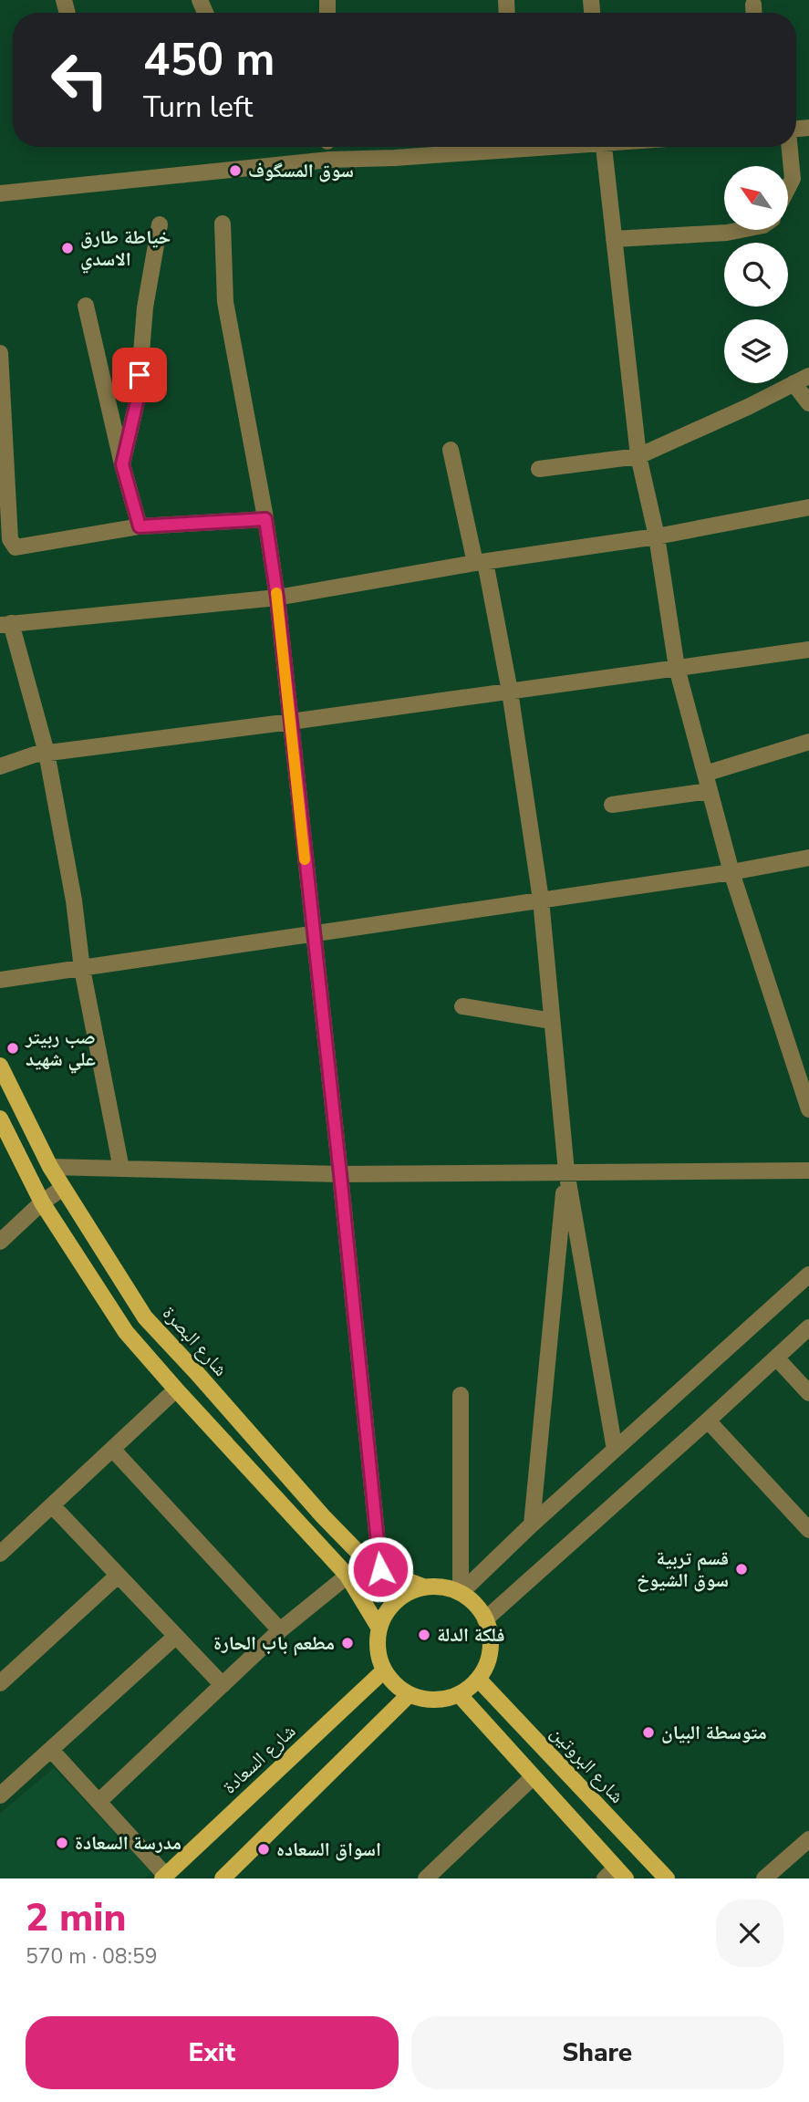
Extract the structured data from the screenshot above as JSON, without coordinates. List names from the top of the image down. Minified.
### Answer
{"streets":{"main road":["شارع البصرة","شارع السعادة","شارع البروتين"]},"crossings":[["شارع البصرة","شارع السعادة"],["شارع البصرة","شارع البروتين"],["شارع السعادة","شارع البروتين"]],"places":["سوق المسگوف","خياطة طارق الاسدي","صب ربيتر علي شهيد","قسم تربية سوق الشيوخ","فلكة الدلة","مطعم باب الحارة","متوسطة البيان","مدرسة السعادة","اسواق السعاده"],"north":"top left","page":{"turn":["450 m","Turn left"],"heading":["2 min","570 m · 08:59"],"buttons":["Exit","Share"]}}
